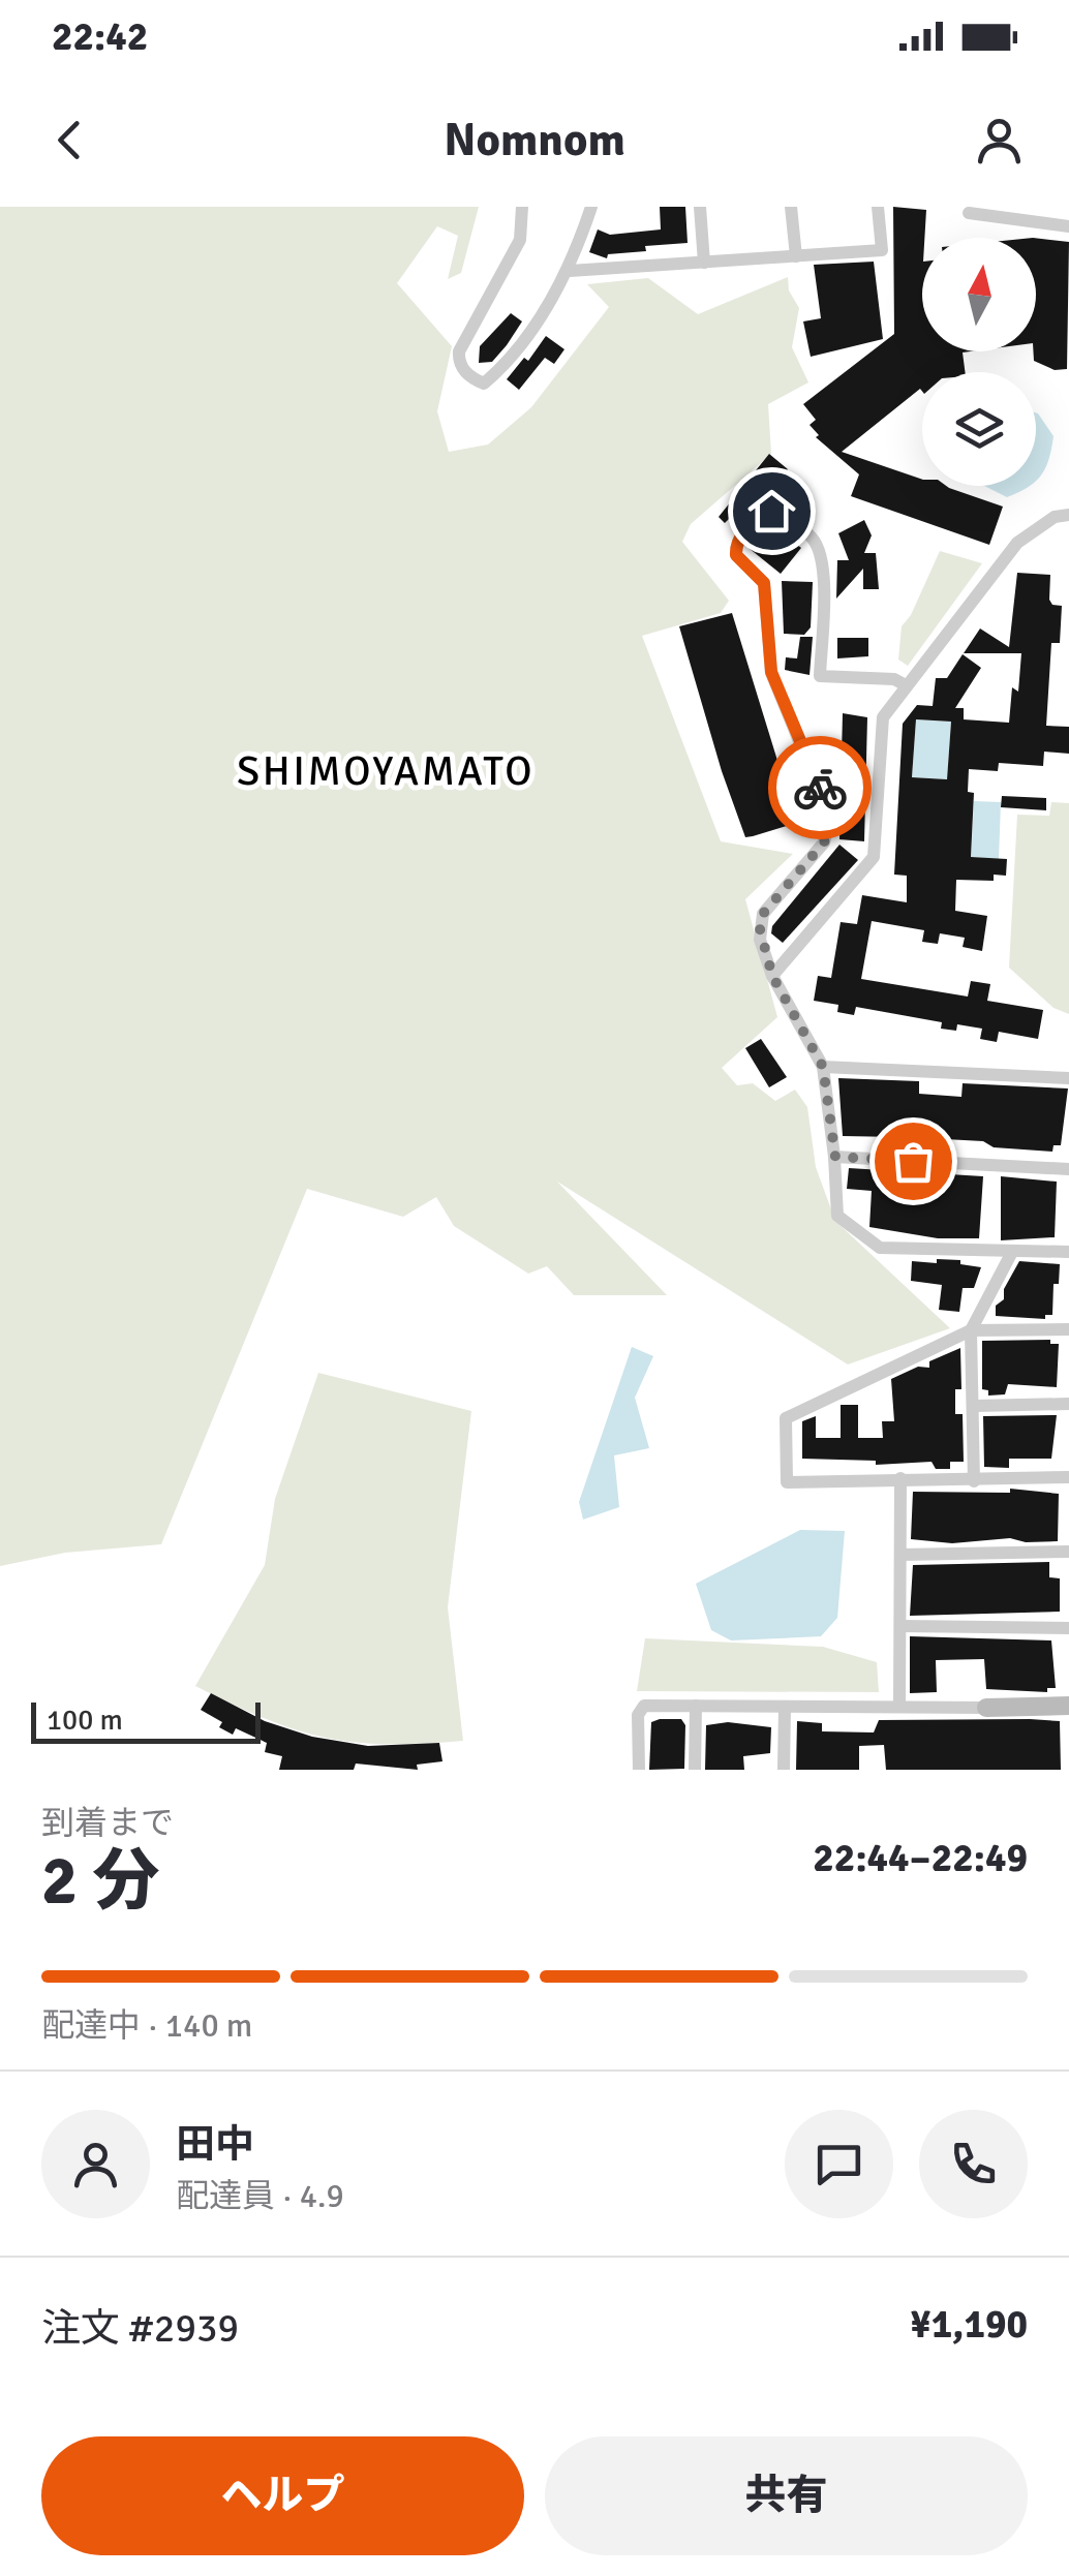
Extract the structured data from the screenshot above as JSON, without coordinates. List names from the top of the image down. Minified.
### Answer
{"districts":["SHIMOYAMATO"],"scale_bar":"100 m","north":"top","page":{"status":"22:42","header":"Nomnom","scale":"100 m","heading":["2 分","到着まで","22:44–22:49"],"panel":["田中","配達員 · 4.9","注文 #2939","¥1,190"],"bar":"配達中 · 140 m","buttons":["ヘルプ","共有"]}}
